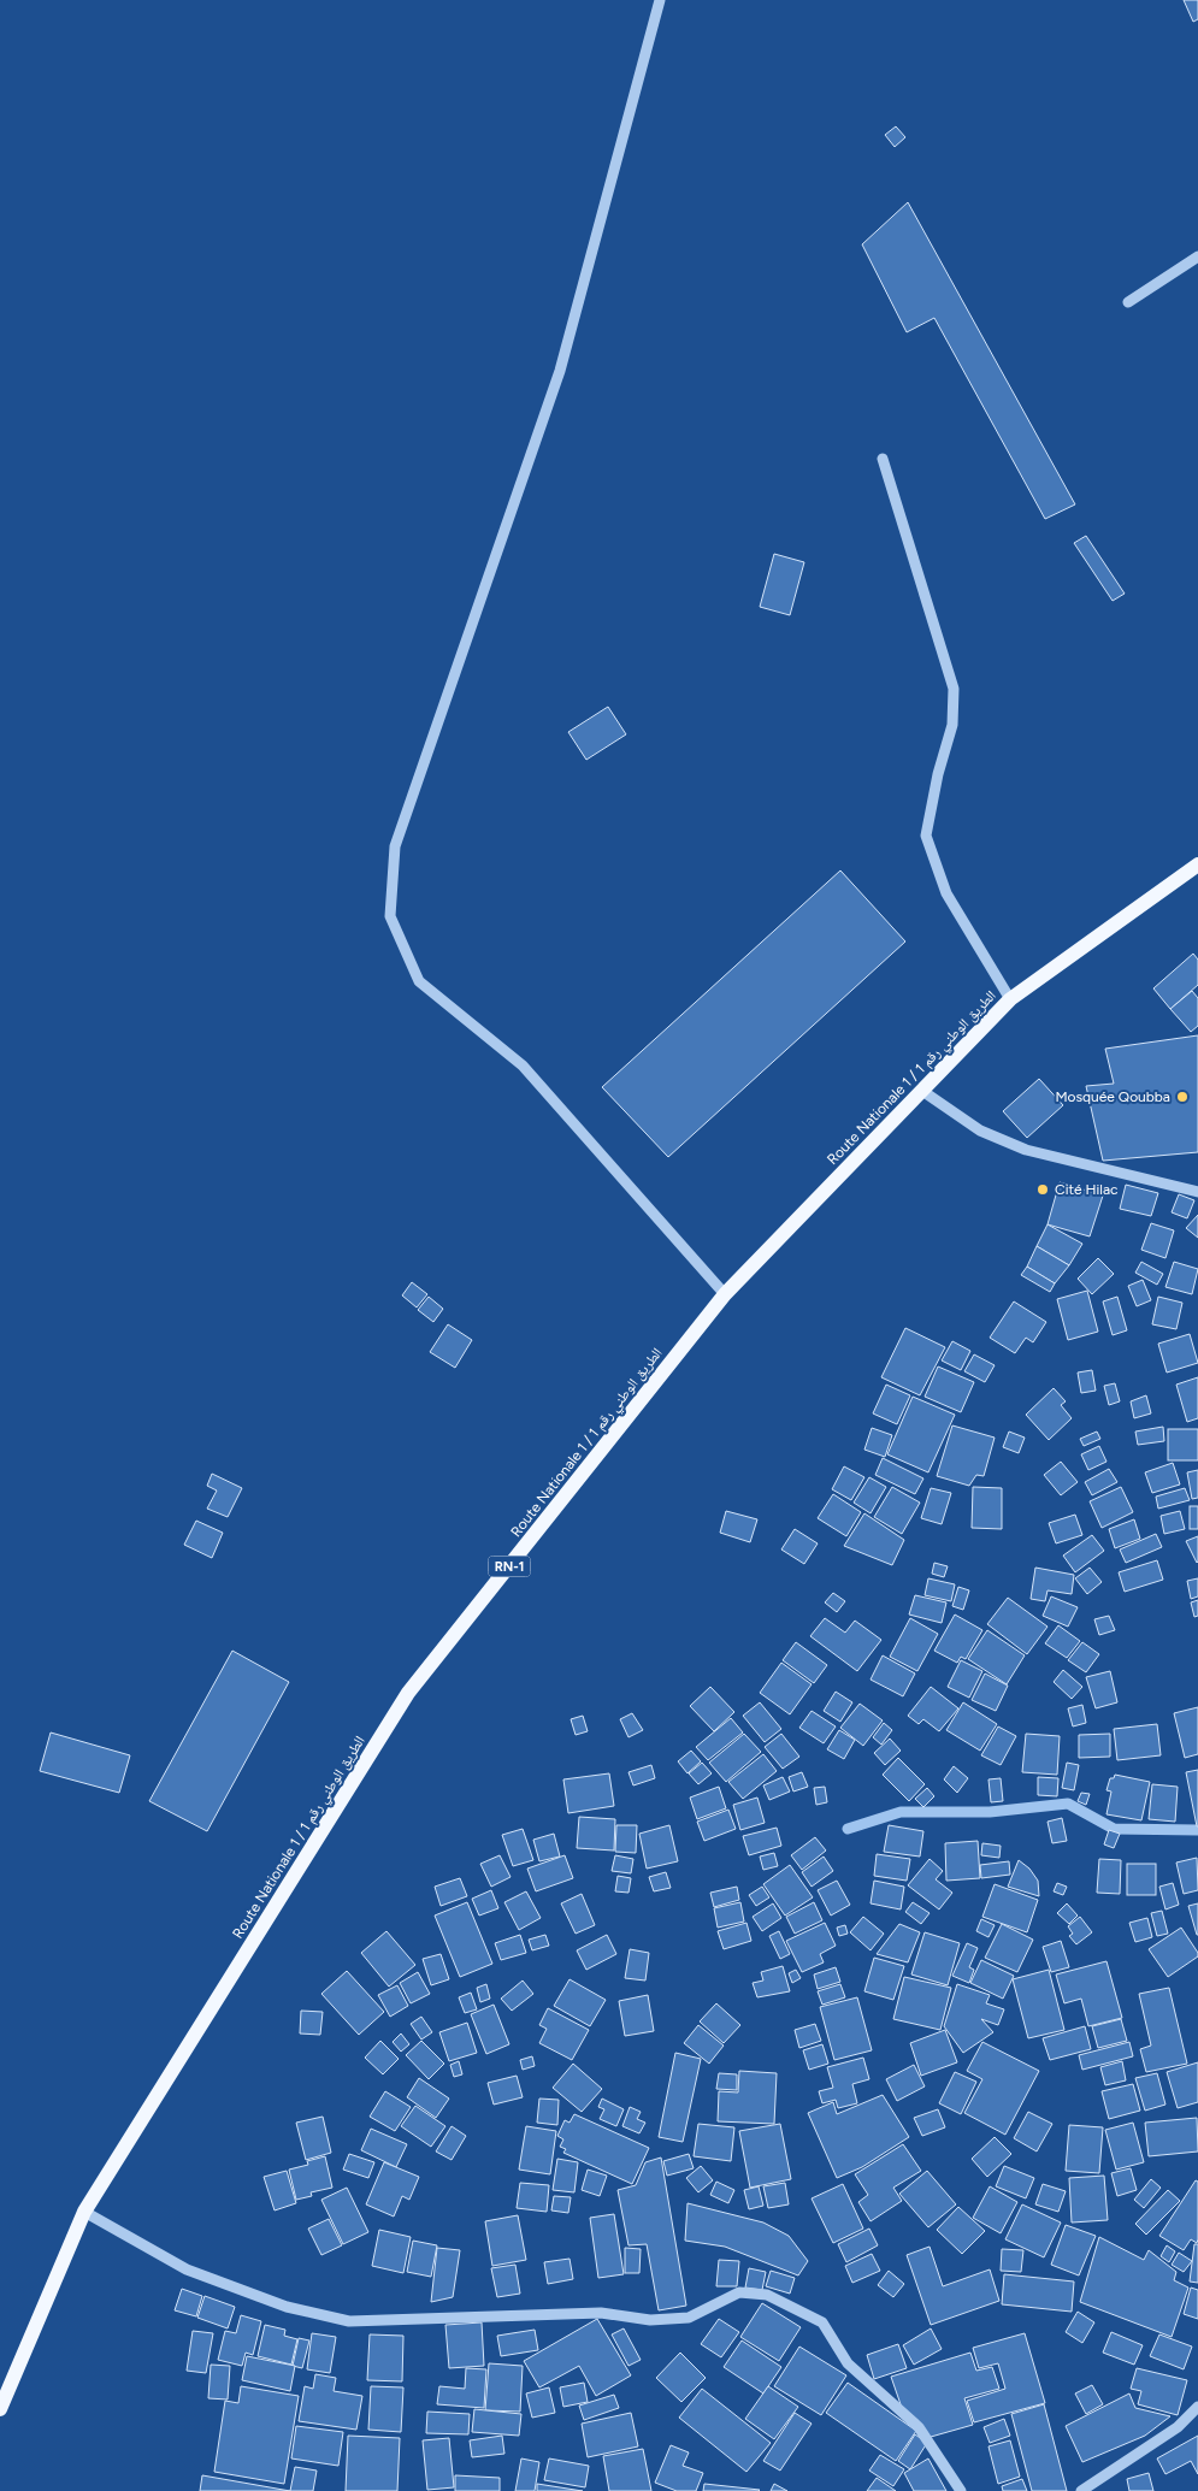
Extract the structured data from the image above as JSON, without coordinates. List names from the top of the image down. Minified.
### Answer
{"streets":{"main road":["Route Nationale 1 / الطريق الوطني رقم 1","RN-1"]},"places":["Mosquée Qoubba","Cité Hilac"]}
